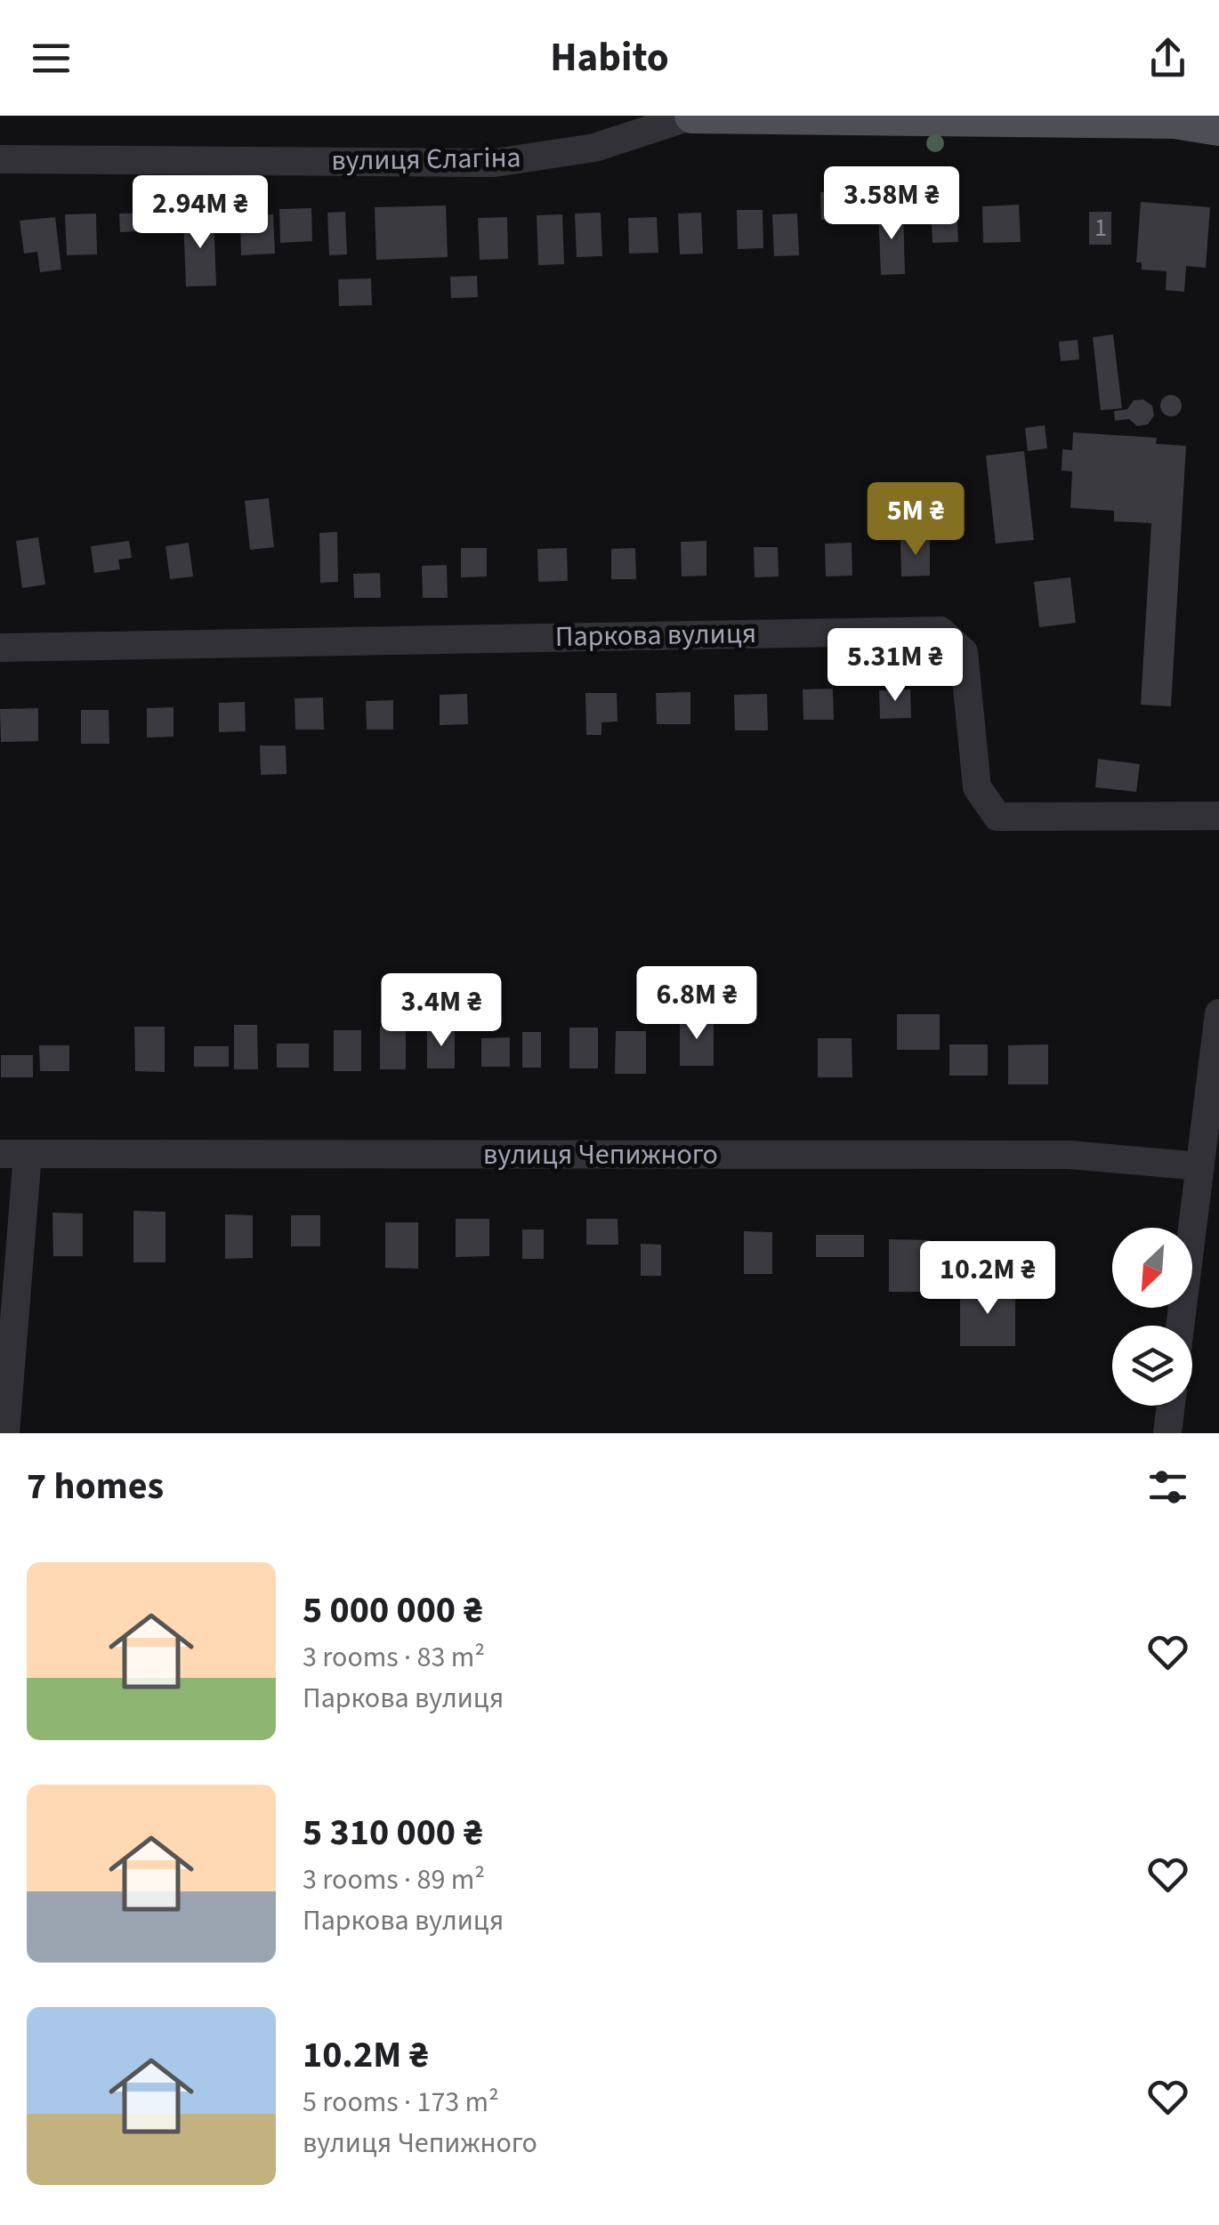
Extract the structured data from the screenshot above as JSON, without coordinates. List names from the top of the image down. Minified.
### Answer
{"streets":{"main road":["вулиця Єлагіна"],"street":["Паркова вулиця","вулиця Чепижного"]},"house_numbers":["1"],"north":"bottom left","page":{"header":"Habito","price":["3.58M ₴","2.94M ₴","5M ₴","5.31M ₴","6.8M ₴","3.4M ₴","10.2M ₴"],"heading":"7 homes","list":[{"name":"5 000 000 ₴","note":"3 rooms · 83 m² · Паркова вулиця"},{"name":"5 310 000 ₴","note":"3 rooms · 89 m² · Паркова вулиця"},{"name":"10.2M ₴","note":"5 rooms · 173 m² · вулиця Чепижного"}]}}
